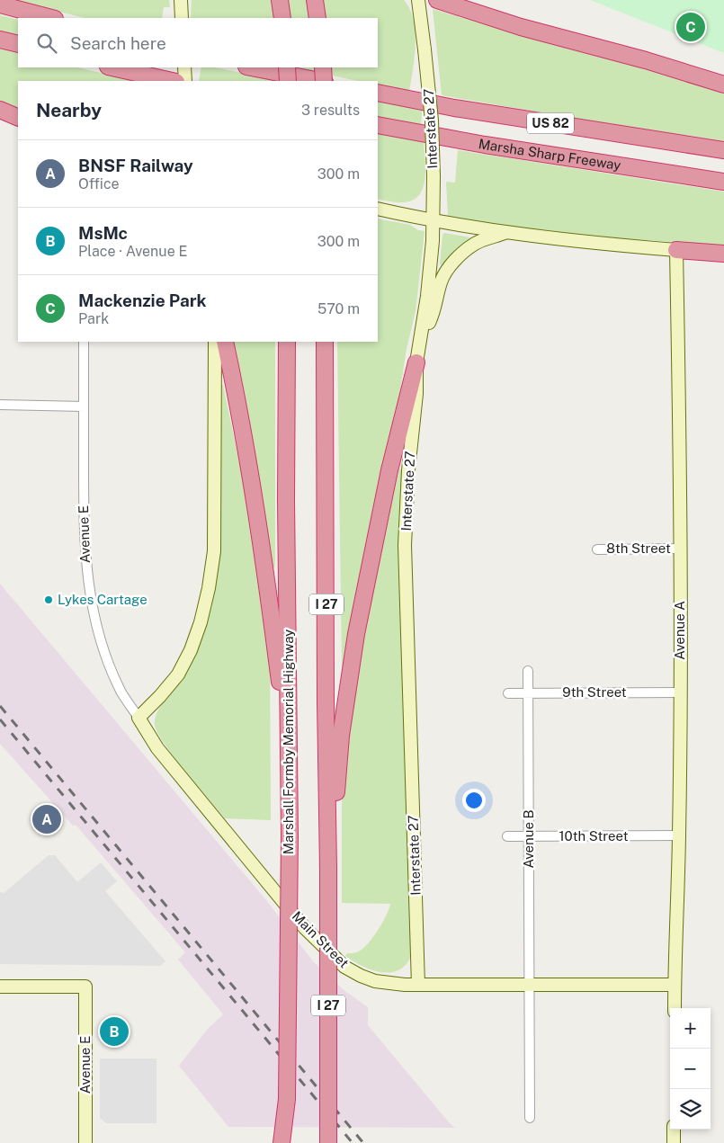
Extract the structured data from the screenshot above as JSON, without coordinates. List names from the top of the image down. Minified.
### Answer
{"streets":{"highway":["US 82","Marsha Sharp Freeway","I 27","Marshall Formby Memorial Highway"],"main road":["Interstate 27","Avenue E","Avenue A","Main Street"],"street":["8th Street","9th Street","10th Street","Avenue B"]},"crossings":[["Interstate 27","Main Street"],["Avenue E","Main Street"],["8th Street","Avenue A"],["Avenue A","9th Street"],["Avenue A","10th Street"],["Avenue A","Main Street"],["9th Street","Avenue B"],["10th Street","Avenue B"],["Avenue B","Main Street"]],"places":["Lykes Cartage"],"page":{"pins":["C","A","B"],"search":"Search here","heading":["Nearby","3 results"],"list":[{"mark":"A","name":"BNSF Railway","note":"Office","value":"300 m"},{"mark":"B","name":"MsMc","note":"Place · Avenue E","value":"300 m"},{"mark":"C","name":"Mackenzie Park","note":"Park","value":"570 m"}],"map_buttons":["+","−"]}}
